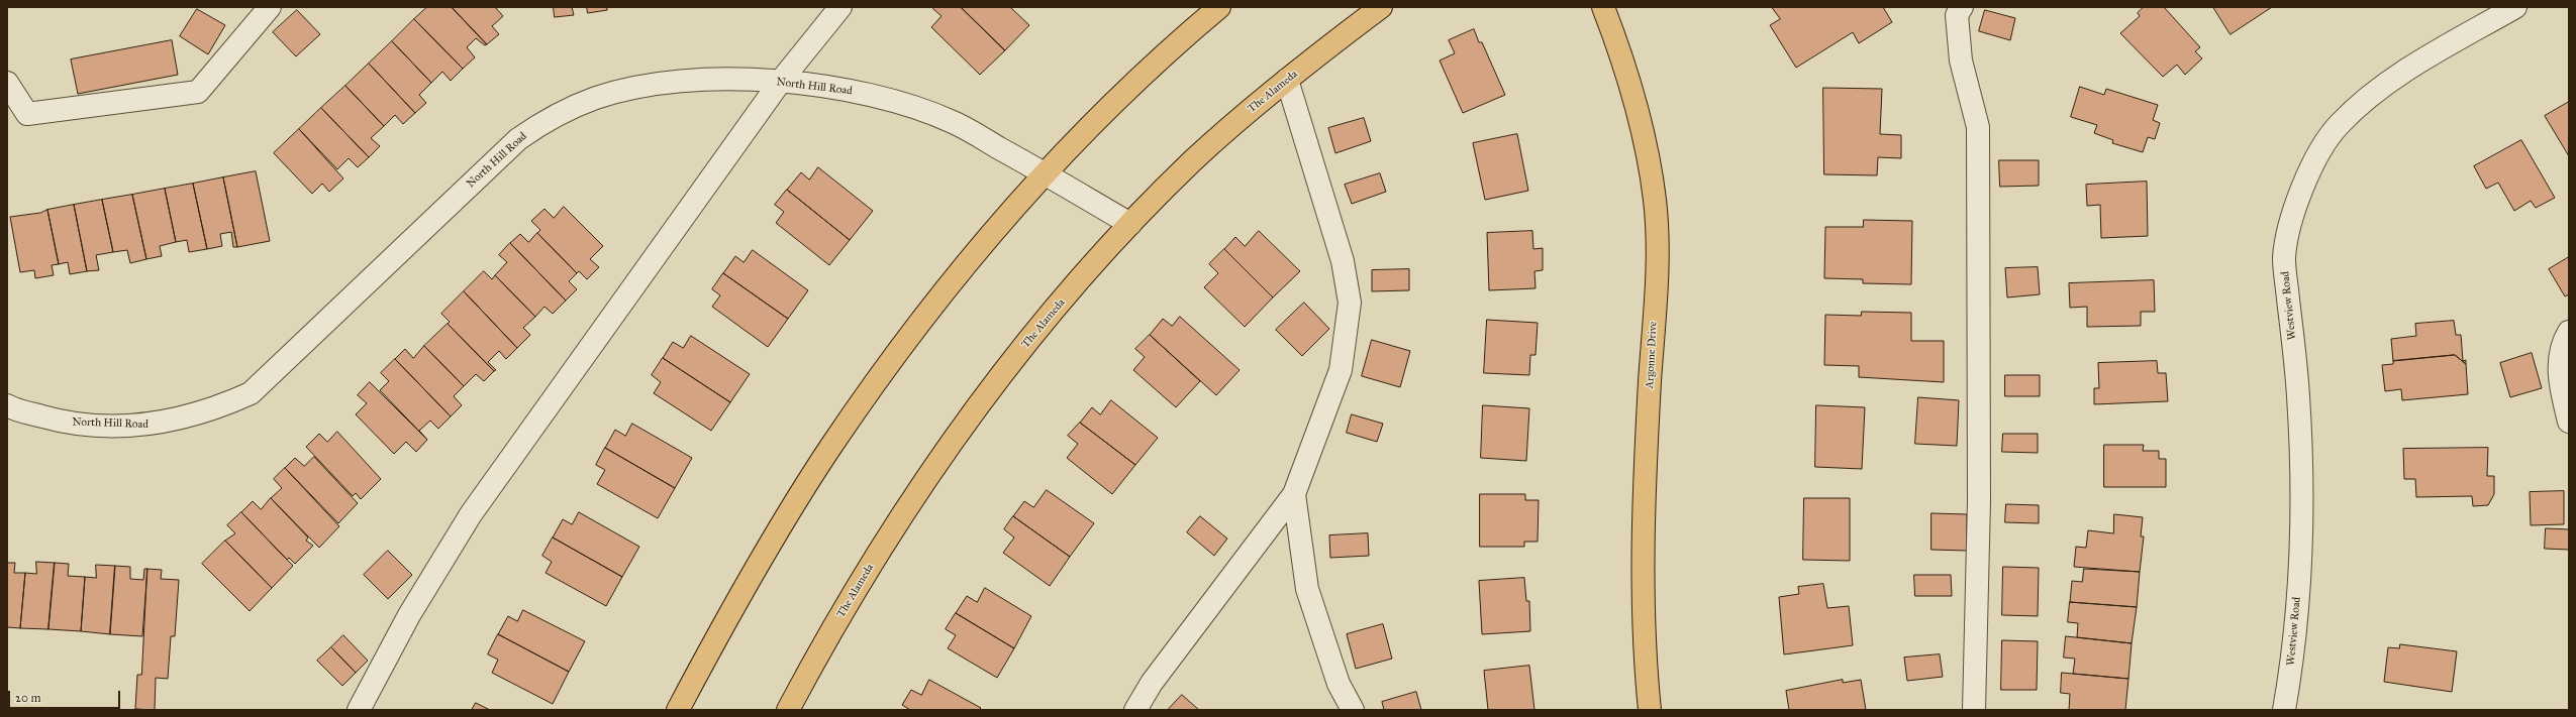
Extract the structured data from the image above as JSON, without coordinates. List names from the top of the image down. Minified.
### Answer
{"streets":{"main road":["The Alameda","Argonne Drive"],"street":["North Hill Road","Westview Road"]},"crossings":[["North Hill Road","The Alameda"]],"scale_bar":"20 m"}
